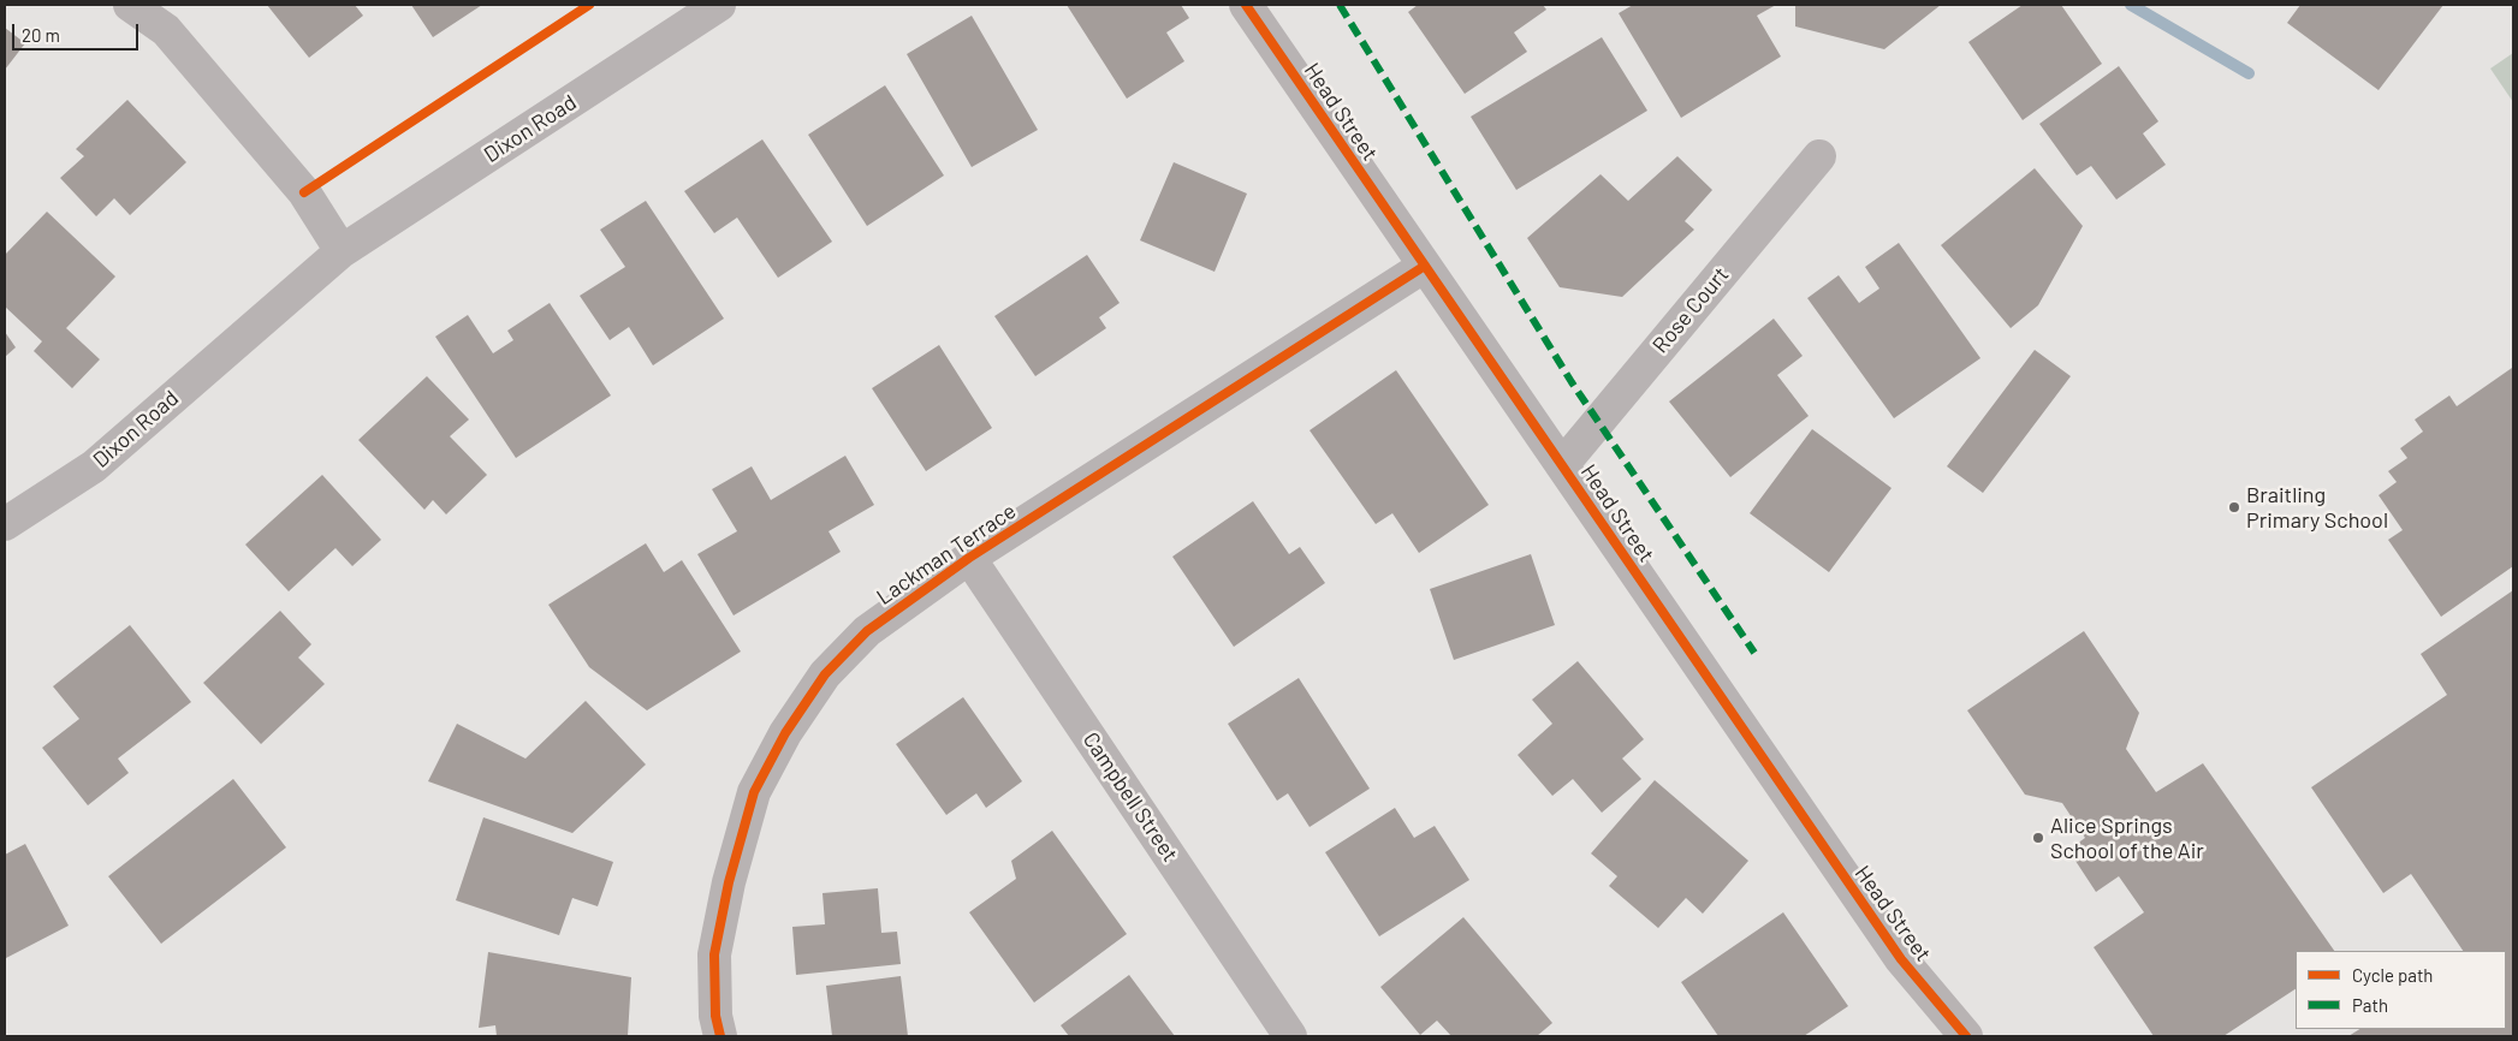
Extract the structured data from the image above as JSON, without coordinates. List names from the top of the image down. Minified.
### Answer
{"streets":{"street":["Head Street","Dixon Road","Rose Court","Lackman Terrace","Campbell Street"]},"crossings":[["Head Street","Rose Court"],["Head Street","Lackman Terrace"],["Lackman Terrace","Campbell Street"]],"places":["Braitling Primary School","Alice Springs School of the Air"],"legend":["Cycle path","Path"],"scale_bar":"20 m"}
